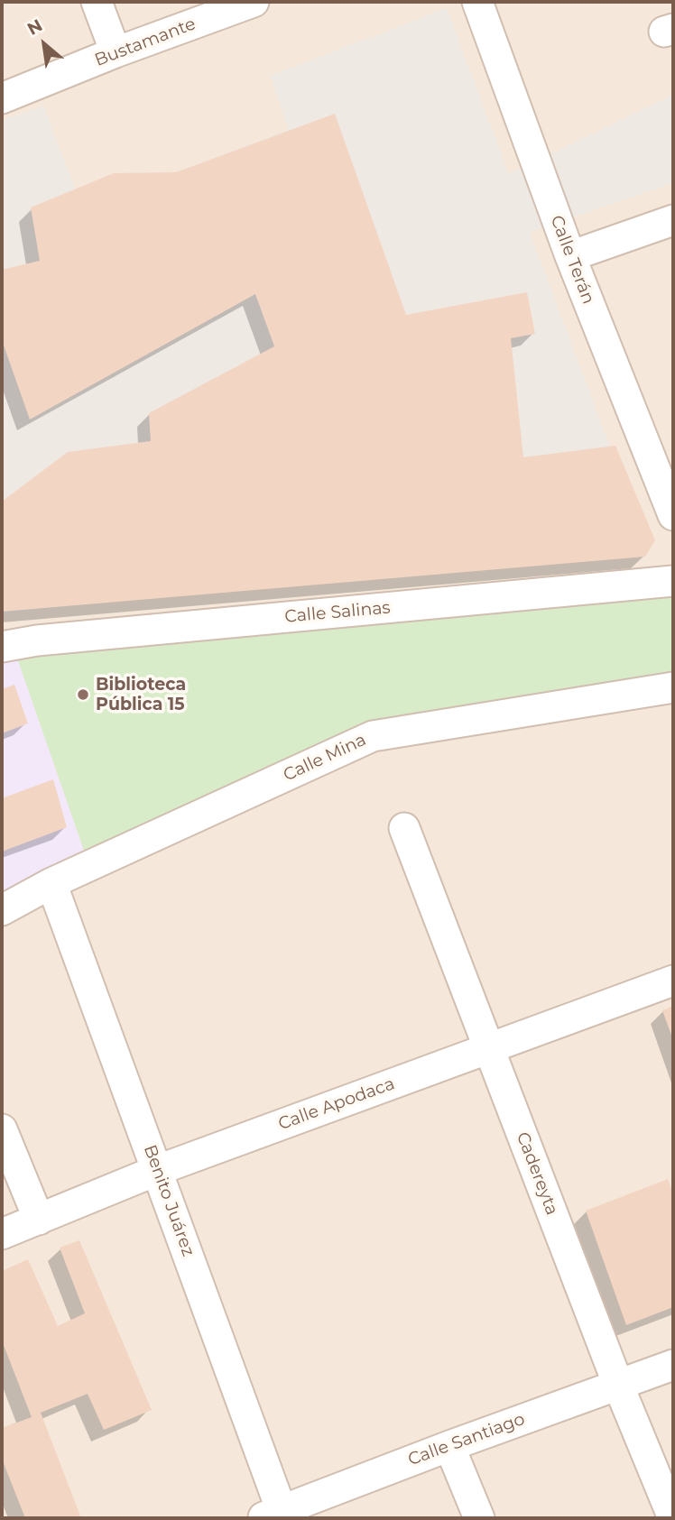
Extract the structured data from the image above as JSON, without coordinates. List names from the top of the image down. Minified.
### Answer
{"streets":{"street":["Bustamante","Calle Terán","Calle Salinas","Calle Mina","Calle Apodaca","Cadereyta","Benito Juárez","Calle Santiago"]},"crossings":[["Calle Mina","Benito Juárez"],["Calle Apodaca","Cadereyta"],["Calle Apodaca","Benito Juárez"],["Cadereyta","Calle Santiago"],["Benito Juárez","Calle Santiago"]],"places":["Biblioteca Pública 15"],"north":"top left"}
